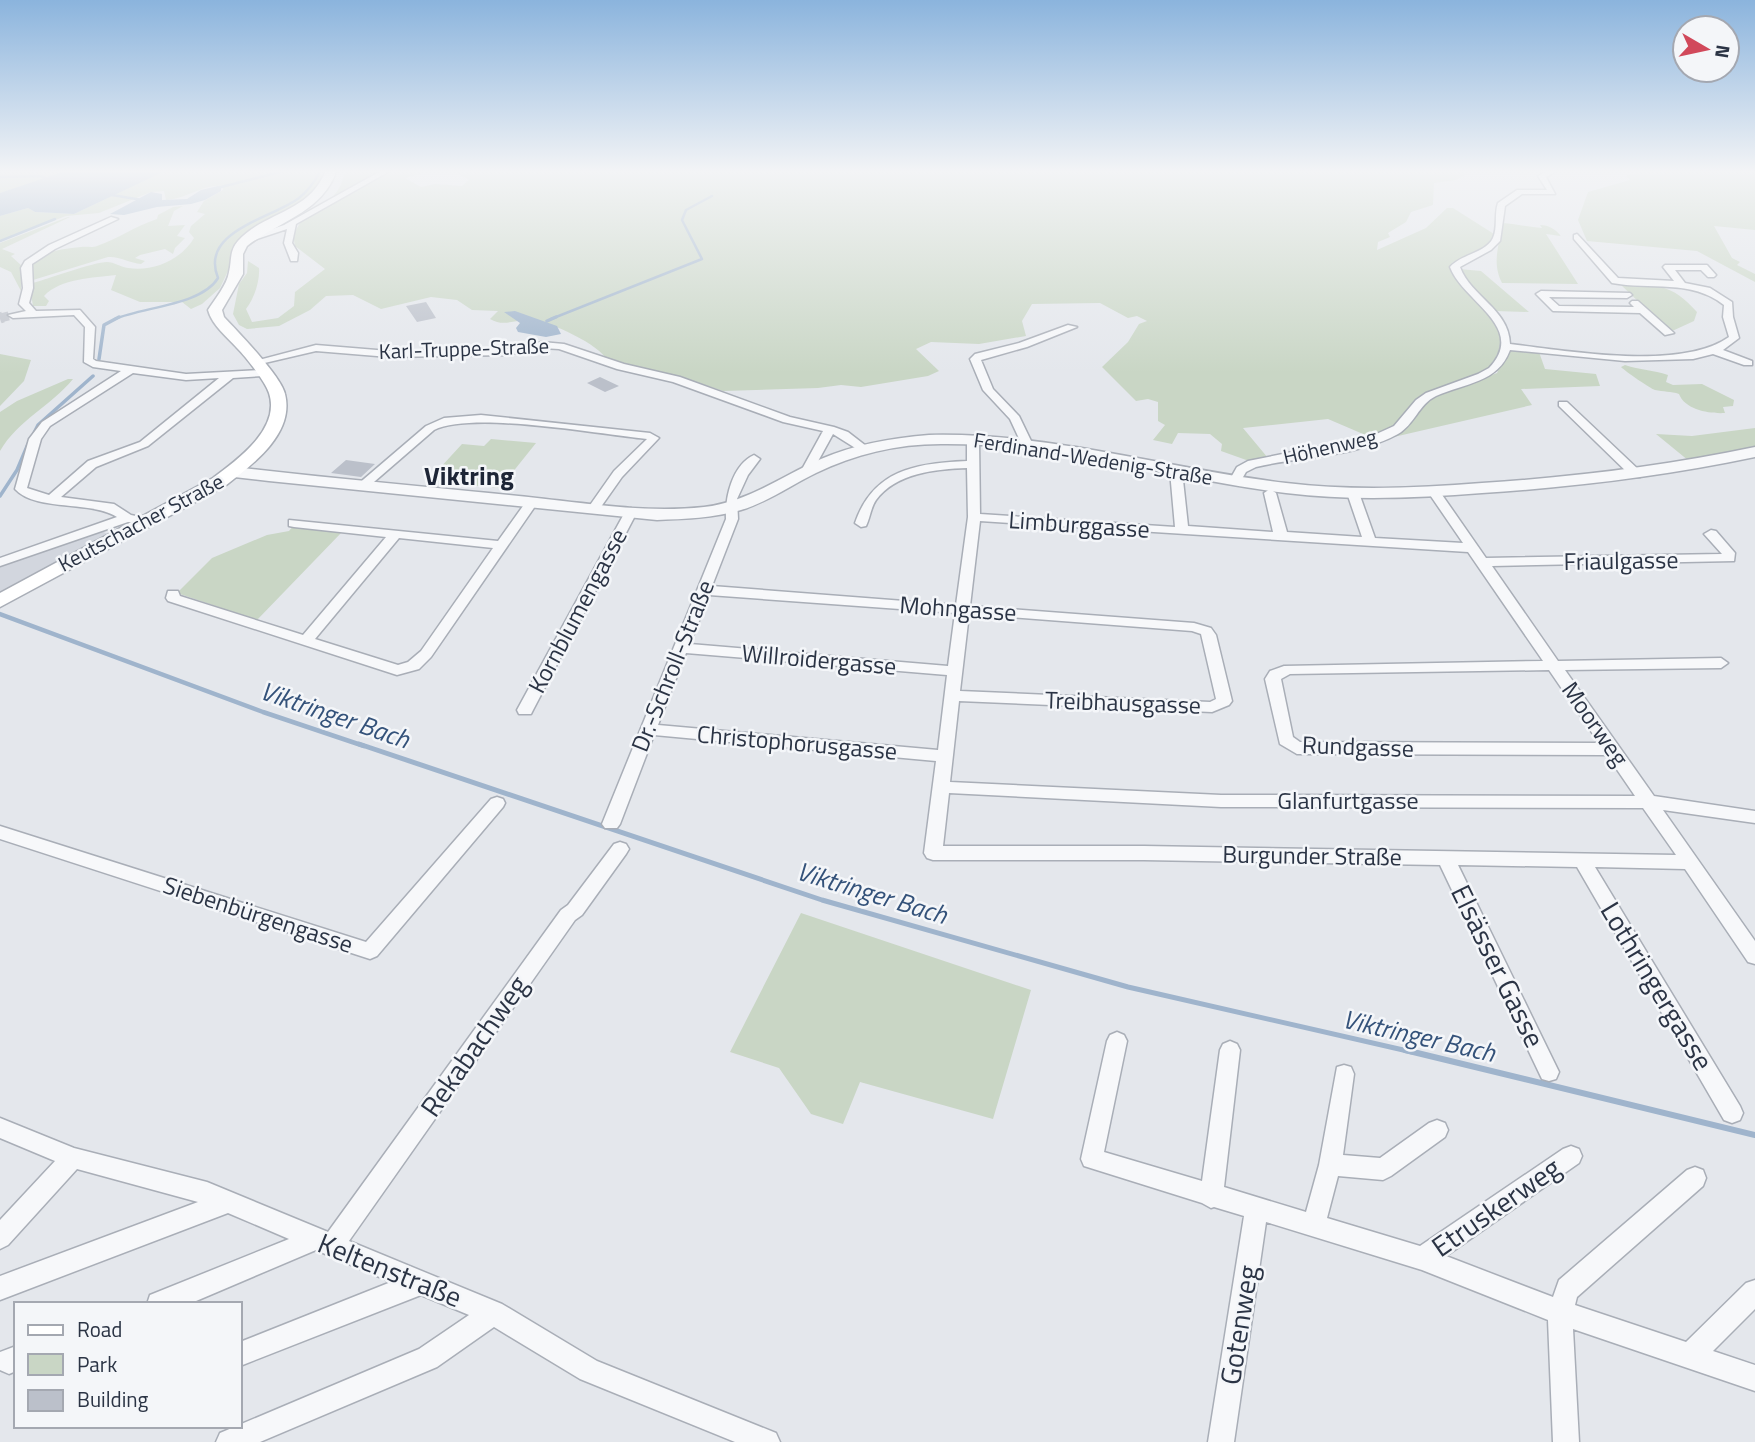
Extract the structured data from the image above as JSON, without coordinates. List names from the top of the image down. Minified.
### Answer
{"streets":{"main road":["Keutschacher Straße"],"street":["Karl-Truppe-Straße","Höhenweg","Ferdinand-Wedenig-Straße","Limburggasse","Friaulgasse","Mohngasse","Kornblumengasse","Willroidergasse","Dr.-Schroll-Straße","Treibhausgasse","Moorweg","Christophorusgasse","Rundgasse","Glanfurtgasse","Burgunder Straße","Siebenbürgengasse","Elsässer Gasse","Lothringergasse","Rekabachweg","Etruskerweg","Keltenstraße","Gotenweg"]},"crossings":[["Karl-Truppe-Straße","Ferdinand-Wedenig-Straße"],["Karl-Truppe-Straße","Keutschacher Straße"],["Höhenweg","Ferdinand-Wedenig-Straße"],["Ferdinand-Wedenig-Straße","Keutschacher Straße"],["Ferdinand-Wedenig-Straße","Limburggasse"],["Ferdinand-Wedenig-Straße","Kornblumengasse"],["Ferdinand-Wedenig-Straße","Dr.-Schroll-Straße"],["Ferdinand-Wedenig-Straße","Moorweg"],["Limburggasse","Moorweg"],["Friaulgasse","Moorweg"],["Mohngasse","Dr.-Schroll-Straße"],["Mohngasse","Treibhausgasse"],["Willroidergasse","Dr.-Schroll-Straße"],["Dr.-Schroll-Straße","Christophorusgasse"],["Moorweg","Rundgasse"],["Moorweg","Glanfurtgasse"],["Moorweg","Burgunder Straße"],["Glanfurtgasse","Burgunder Straße"],["Burgunder Straße","Elsässer Gasse"],["Burgunder Straße","Lothringergasse"],["Rekabachweg","Keltenstraße"],["Etruskerweg","Gotenweg"]],"districts":["Viktring"],"water":["Viktringer Bach"],"legend":["Road","Park","Building"],"north":"right"}
